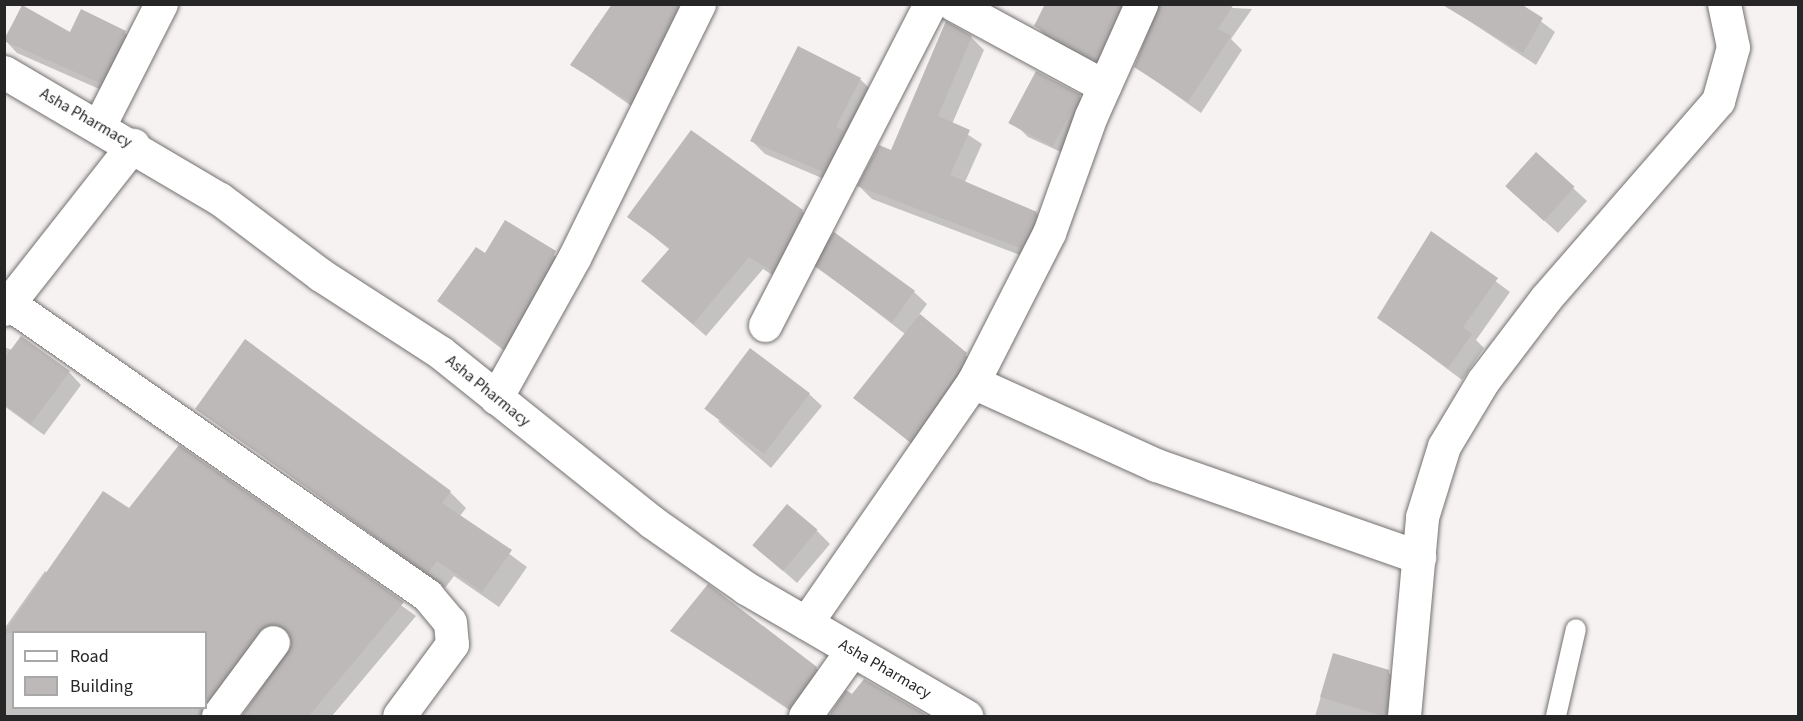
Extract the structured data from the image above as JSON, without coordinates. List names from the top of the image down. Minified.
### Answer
{"streets":{"street":["Asha Pharmacy"]},"legend":["Road","Building"]}
